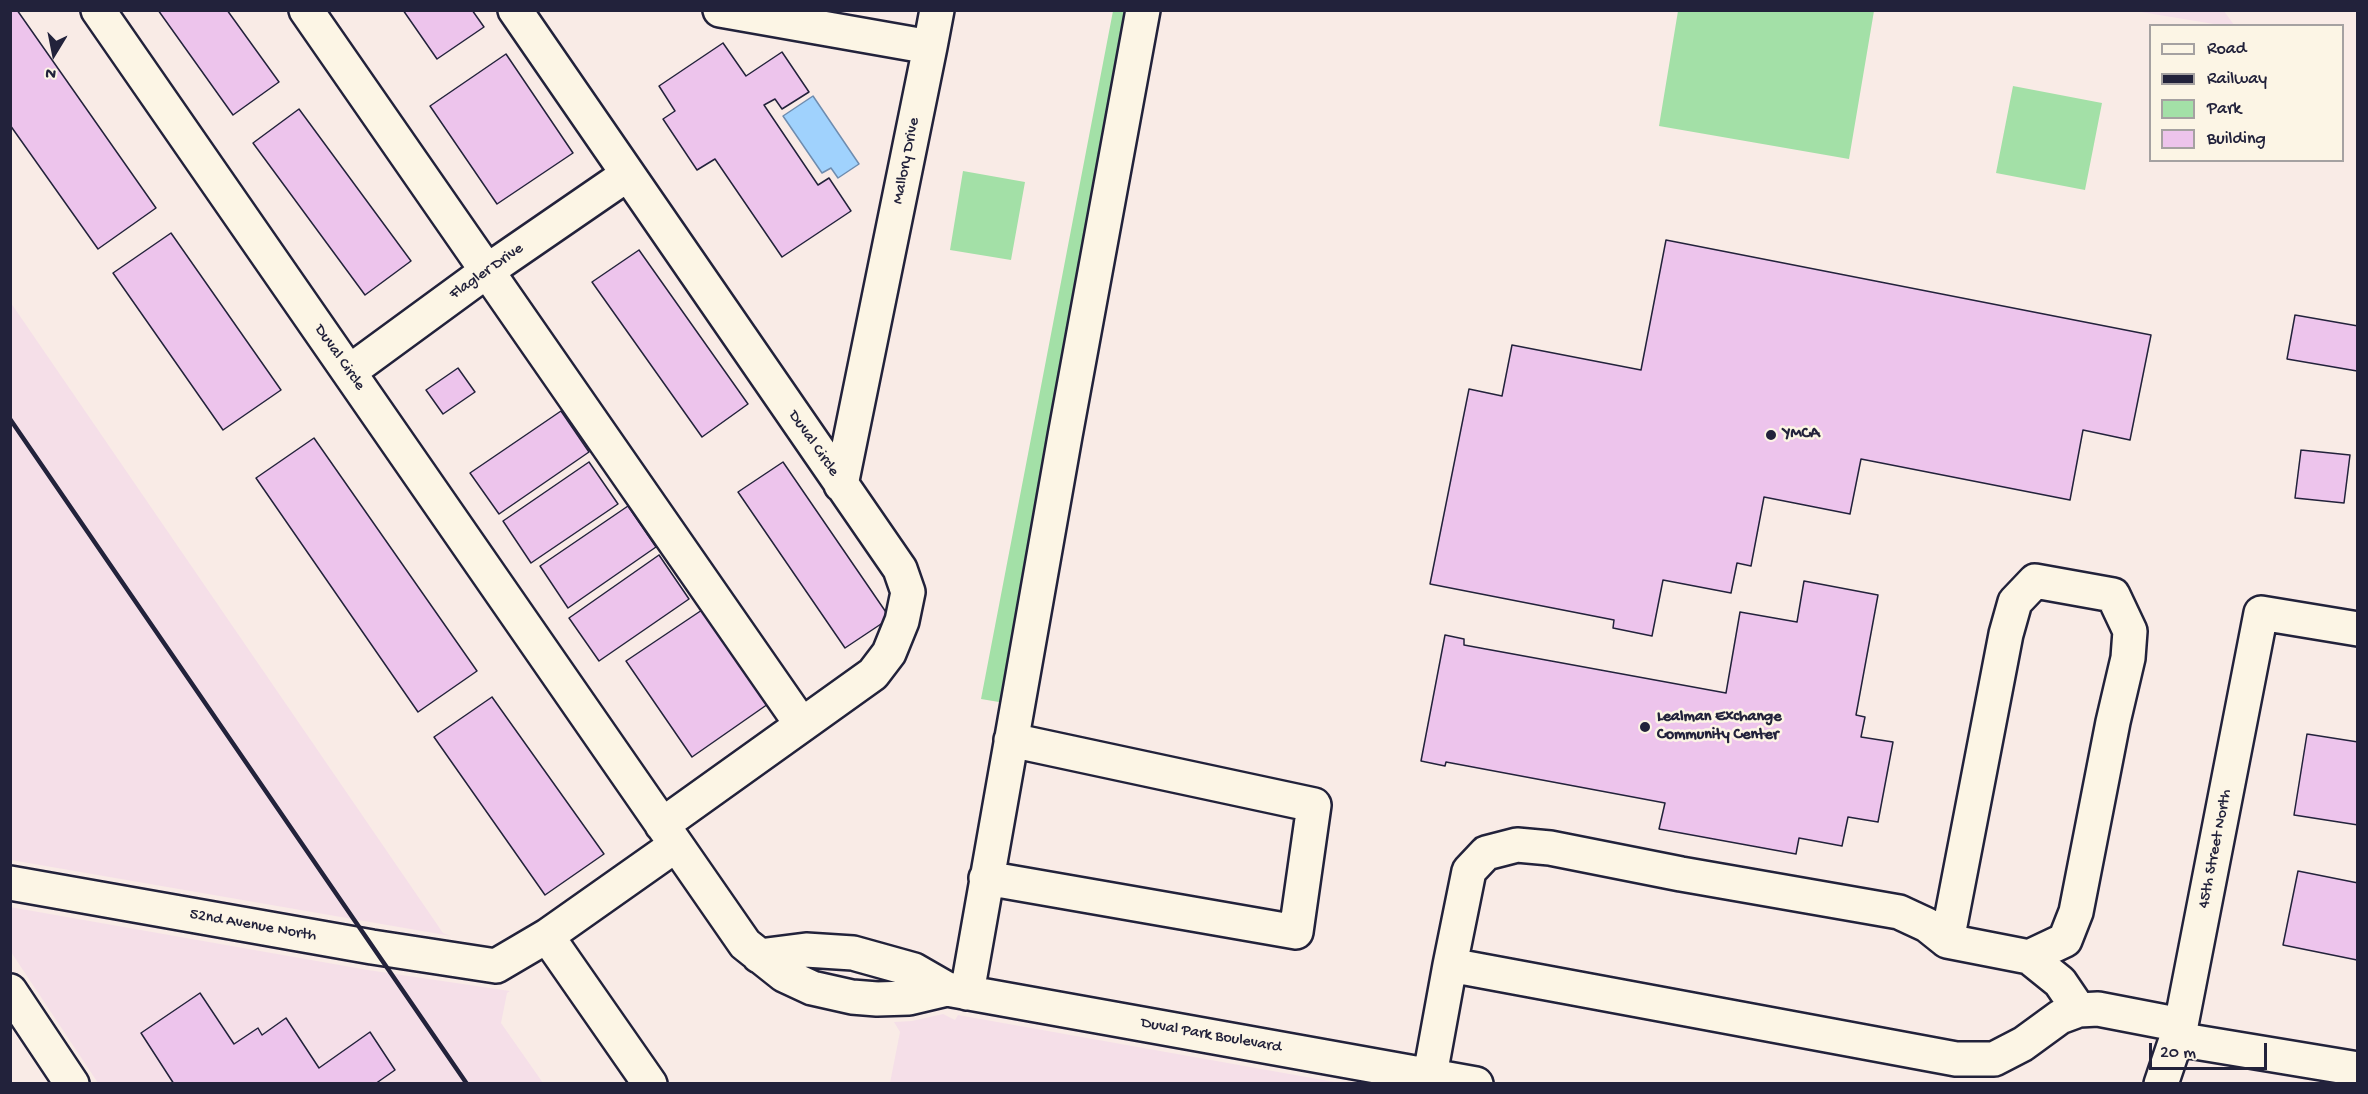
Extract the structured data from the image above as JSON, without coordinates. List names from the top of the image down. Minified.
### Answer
{"streets":{"street":["Mallory Drive","Flagler Drive","Duval Circle","45th Street North","52nd Avenue North","Duval Park Boulevard"]},"crossings":[["Mallory Drive","Duval Circle"],["Flagler Drive","Duval Circle"],["Duval Circle","Duval Park Boulevard"]],"places":["YMCA","Lealman Exchange Community Center"],"legend":["Road","Railway","Park","Building"],"scale_bar":"20 m","north":"bottom"}
